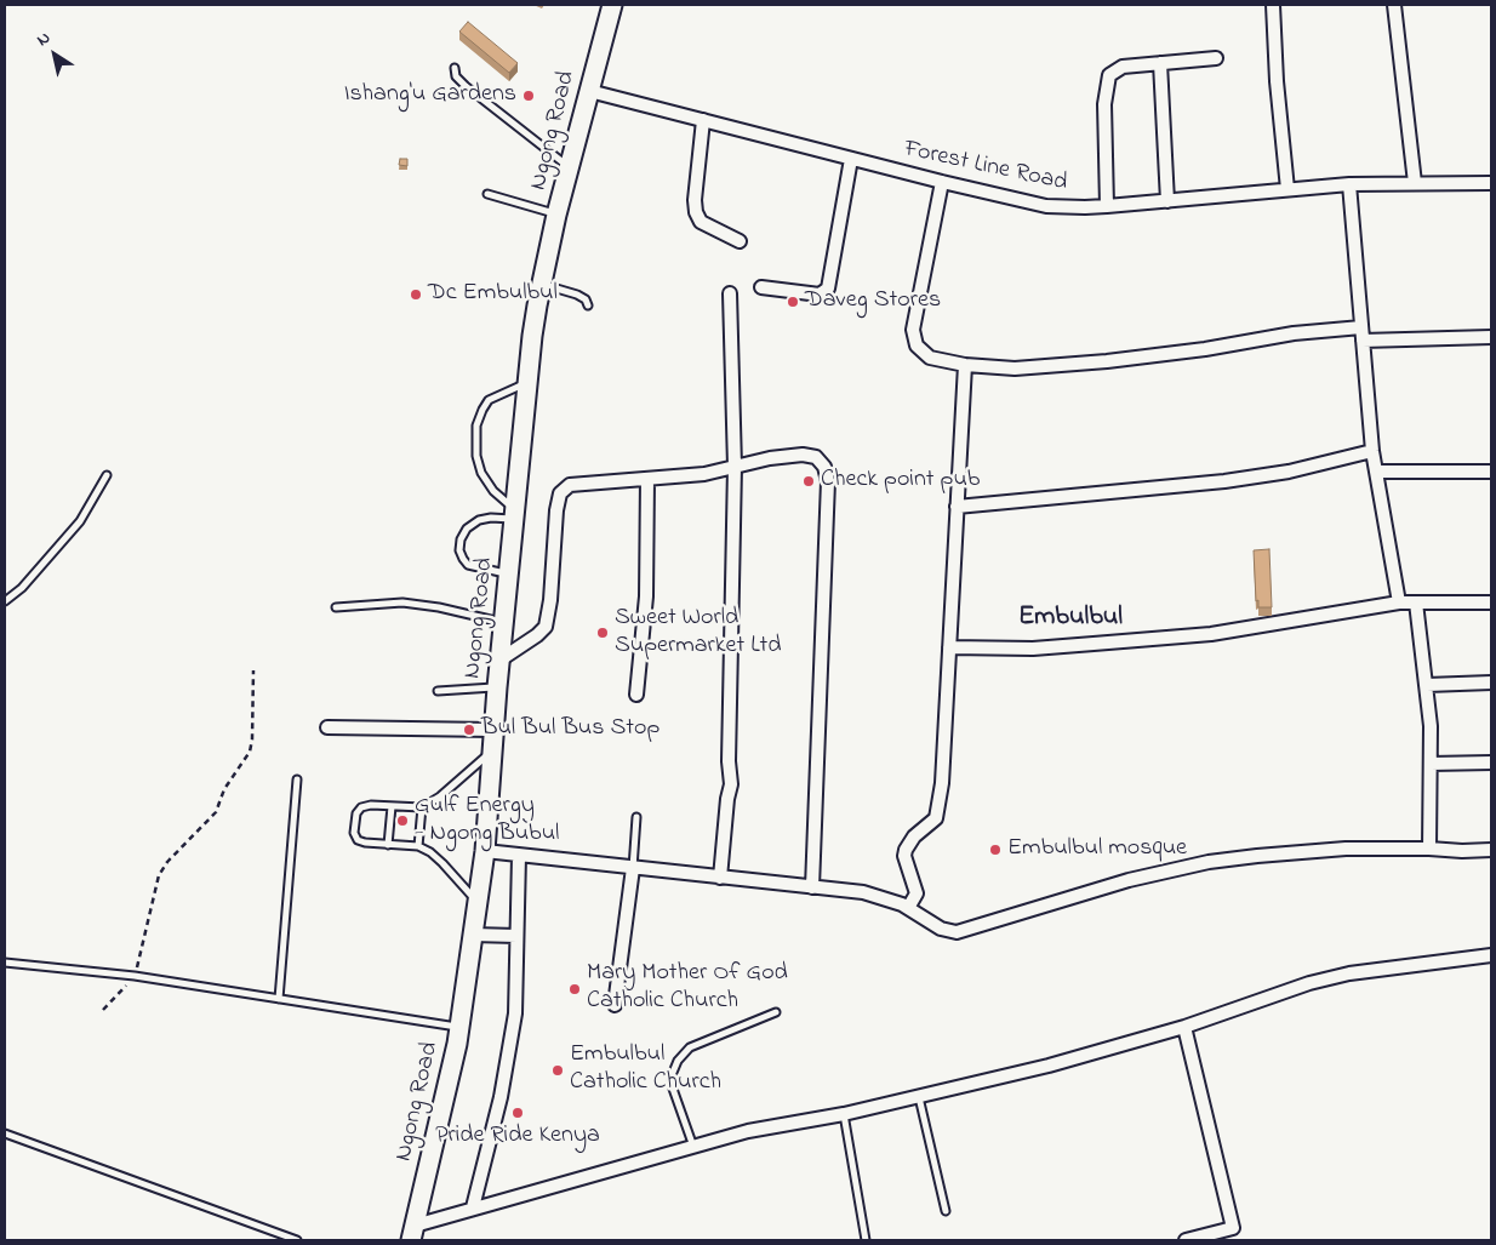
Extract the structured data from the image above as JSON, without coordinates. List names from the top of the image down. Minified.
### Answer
{"streets":{"main road":["Ngong Road"],"street":["Forest Line Road"]},"crossings":[["Ngong Road","Forest Line Road"]],"districts":["Embulbul"],"places":["Ishang'u Gardens","Dc Embulbul","Daveg Stores","Check point pub","Sweet World Supermarket Ltd","Bul Bul Bus Stop","Gulf Energy - Ngong Bubul","Embulbul mosque","Mary Mother Of God Catholic Church","Embulbul Catholic Church","Pride Ride Kenya"],"north":"top left"}
